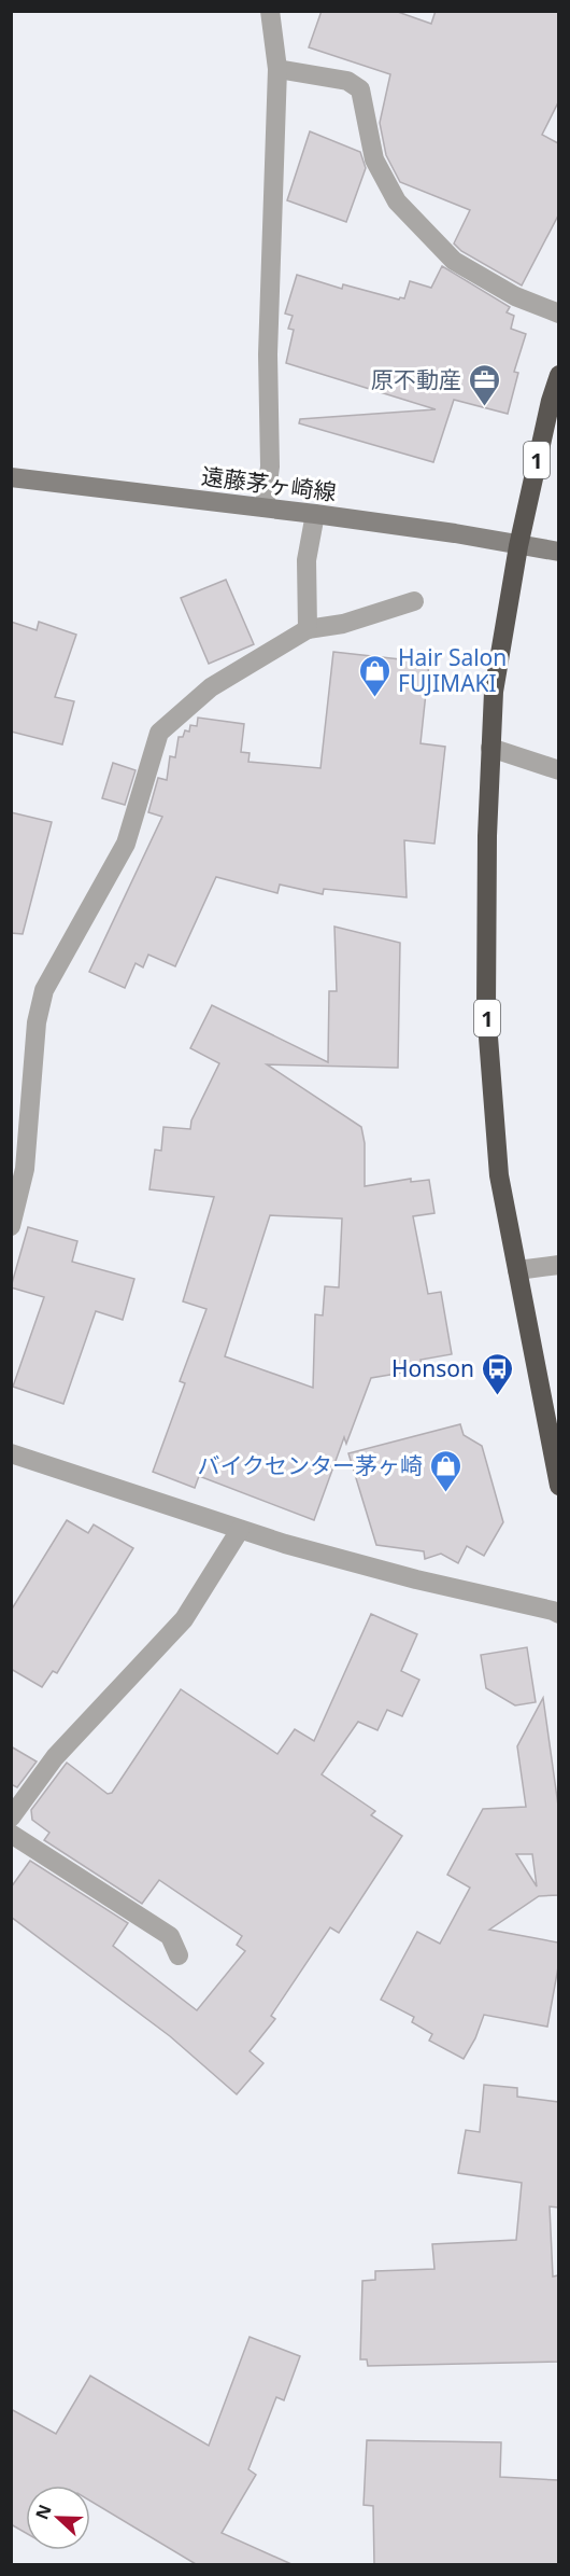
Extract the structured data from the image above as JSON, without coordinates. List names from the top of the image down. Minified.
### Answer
{"streets":{"highway":["1"],"main road":["遠藤茅ヶ崎線"]},"crossings":[["1","遠藤茅ヶ崎線"]],"places":{"office":["原不動産"],"shop":["Hair Salon FUJIMAKI","バイクセンター茅ヶ崎"],"bus stop":["Honson"]},"north":"left"}
